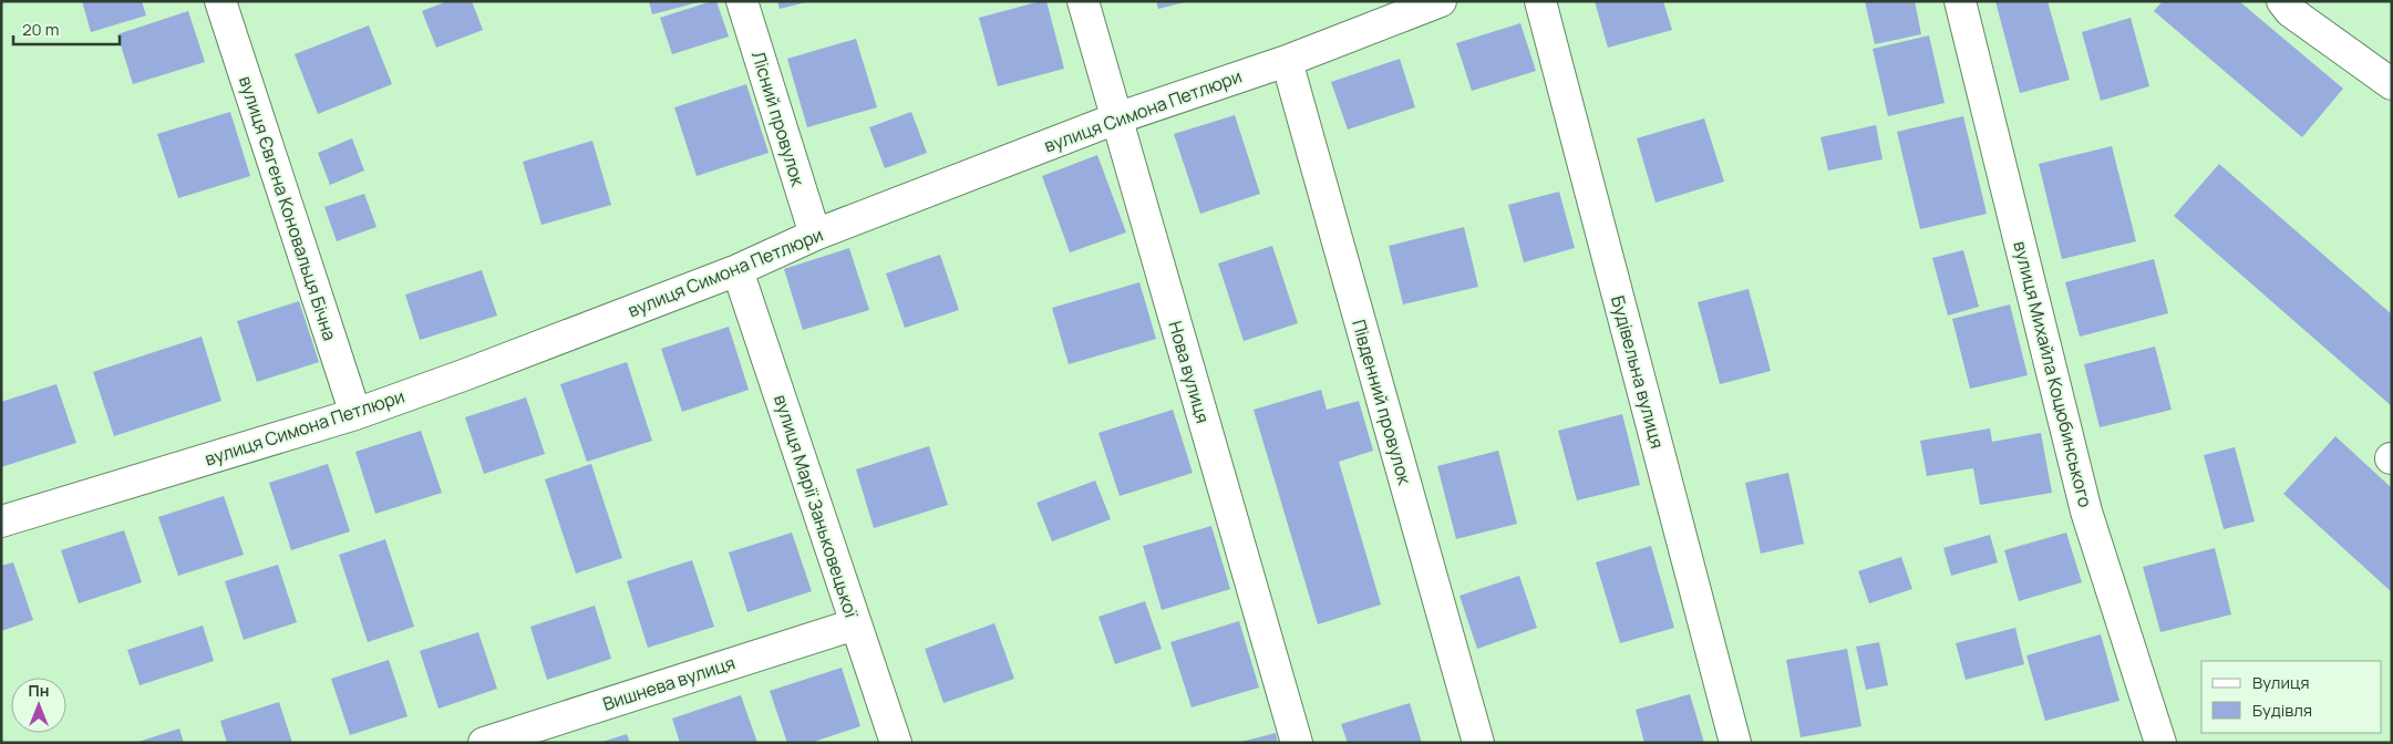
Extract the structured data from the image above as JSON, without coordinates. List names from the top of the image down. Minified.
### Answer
{"streets":{"street":["вулиця Симона Петлюри","Лісний провулок","вулиця Євгена Коновальця Бічна","Нова вулиця","Будівельна вулиця","вулиця Михайла Коцюбинського","Південний провулок","вулиця Марії Заньковецької","Вишнева вулиця"]},"crossings":[["вулиця Симона Петлюри","Лісний провулок"],["вулиця Симона Петлюри","вулиця Євгена Коновальця Бічна"],["вулиця Симона Петлюри","Нова вулиця"],["вулиця Симона Петлюри","Південний провулок"],["вулиця Симона Петлюри","вулиця Марії Заньковецької"],["вулиця Марії Заньковецької","Вишнева вулиця"]],"legend":["Вулиця","Будівля"],"scale_bar":"20 m","north":"top"}
